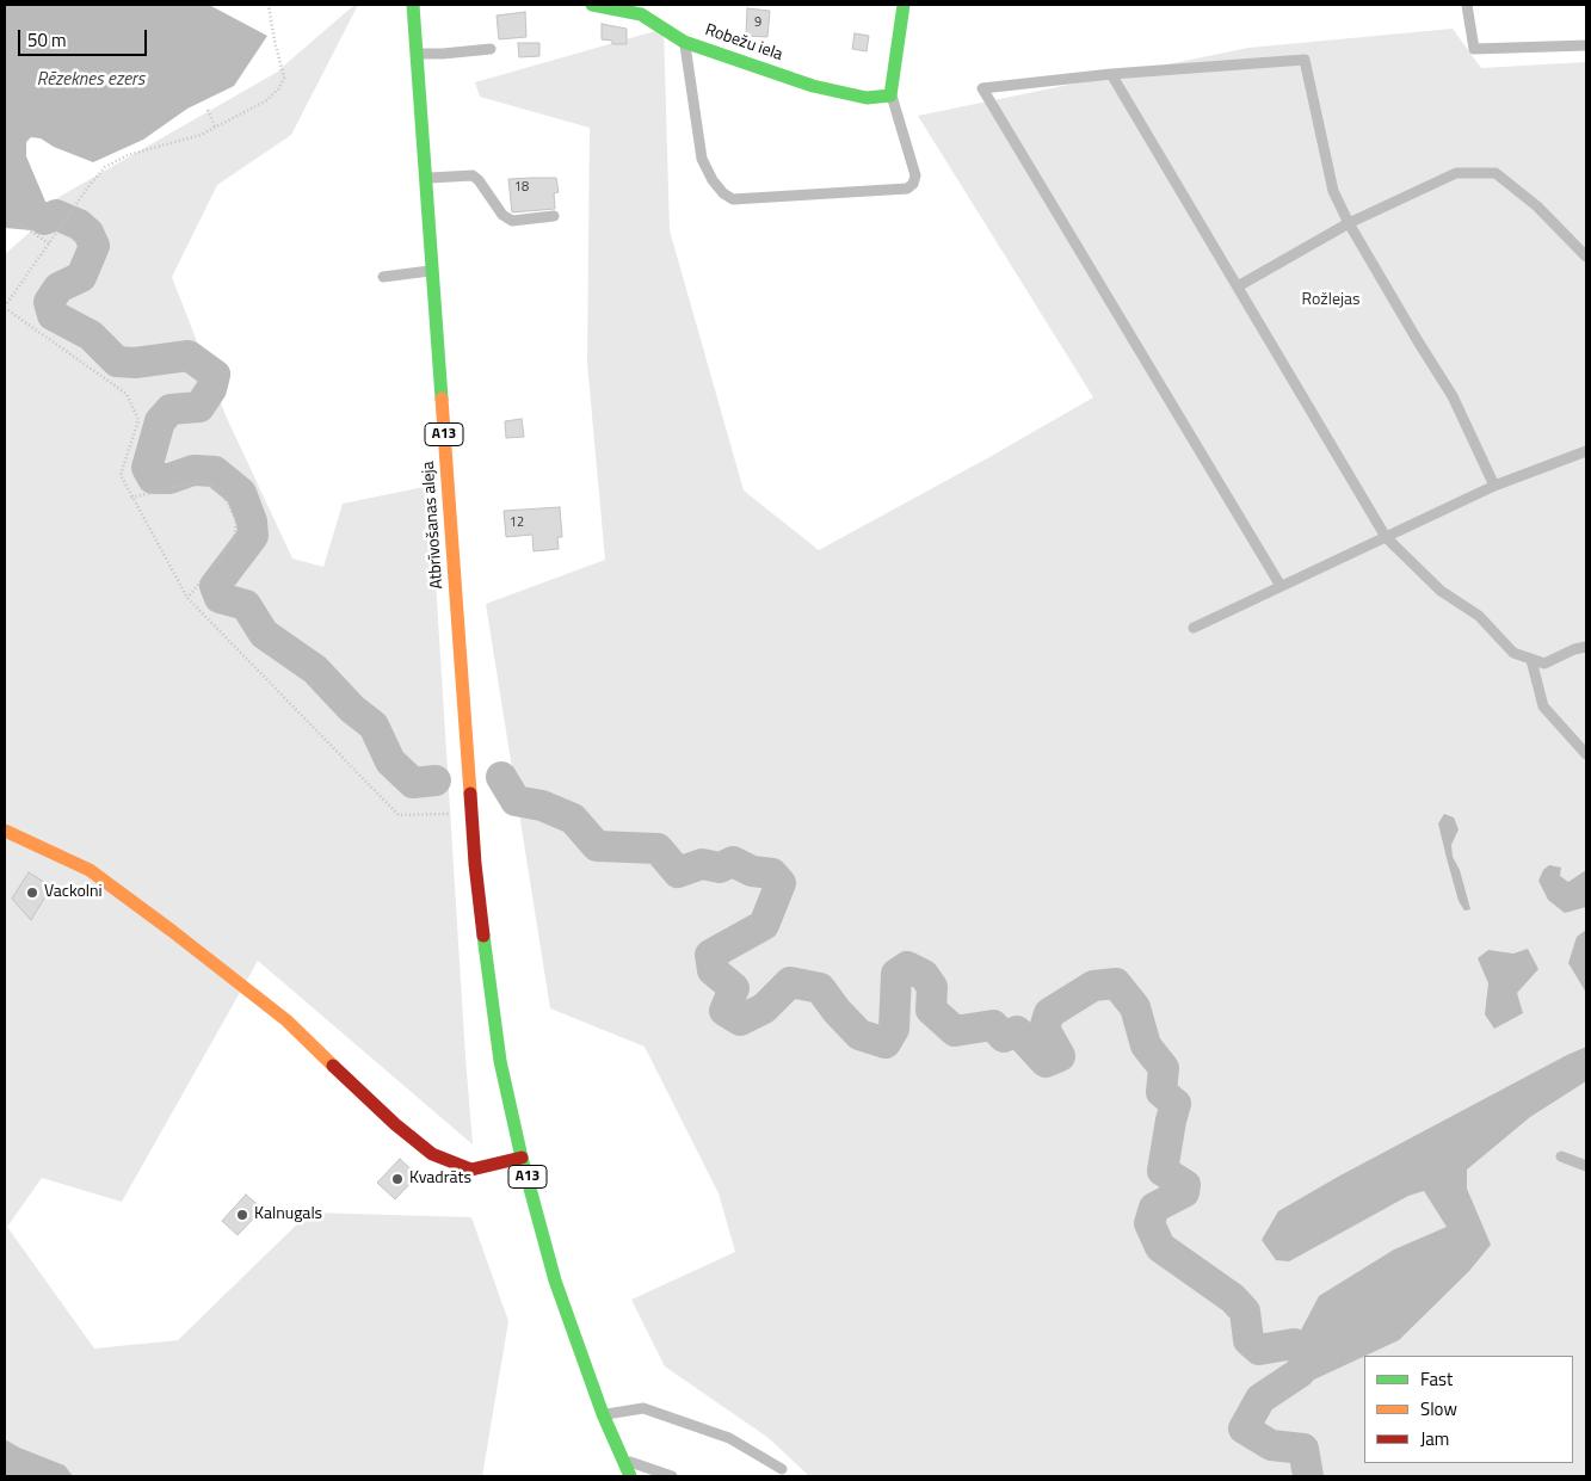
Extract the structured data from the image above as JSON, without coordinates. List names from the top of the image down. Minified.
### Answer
{"streets":{"main road":["Robežu iela","A13","Atbrīvošanas aleja"]},"crossings":[["A13","Atbrīvošanas aleja"]],"water":["Rēzeknes ezers"],"parks":["Rožlejas"],"places":["Vackolni","Kvadrāts","Kalnugals"],"house_numbers":["9","18","12"],"legend":["Fast","Slow","Jam"],"scale_bar":"50 m"}
